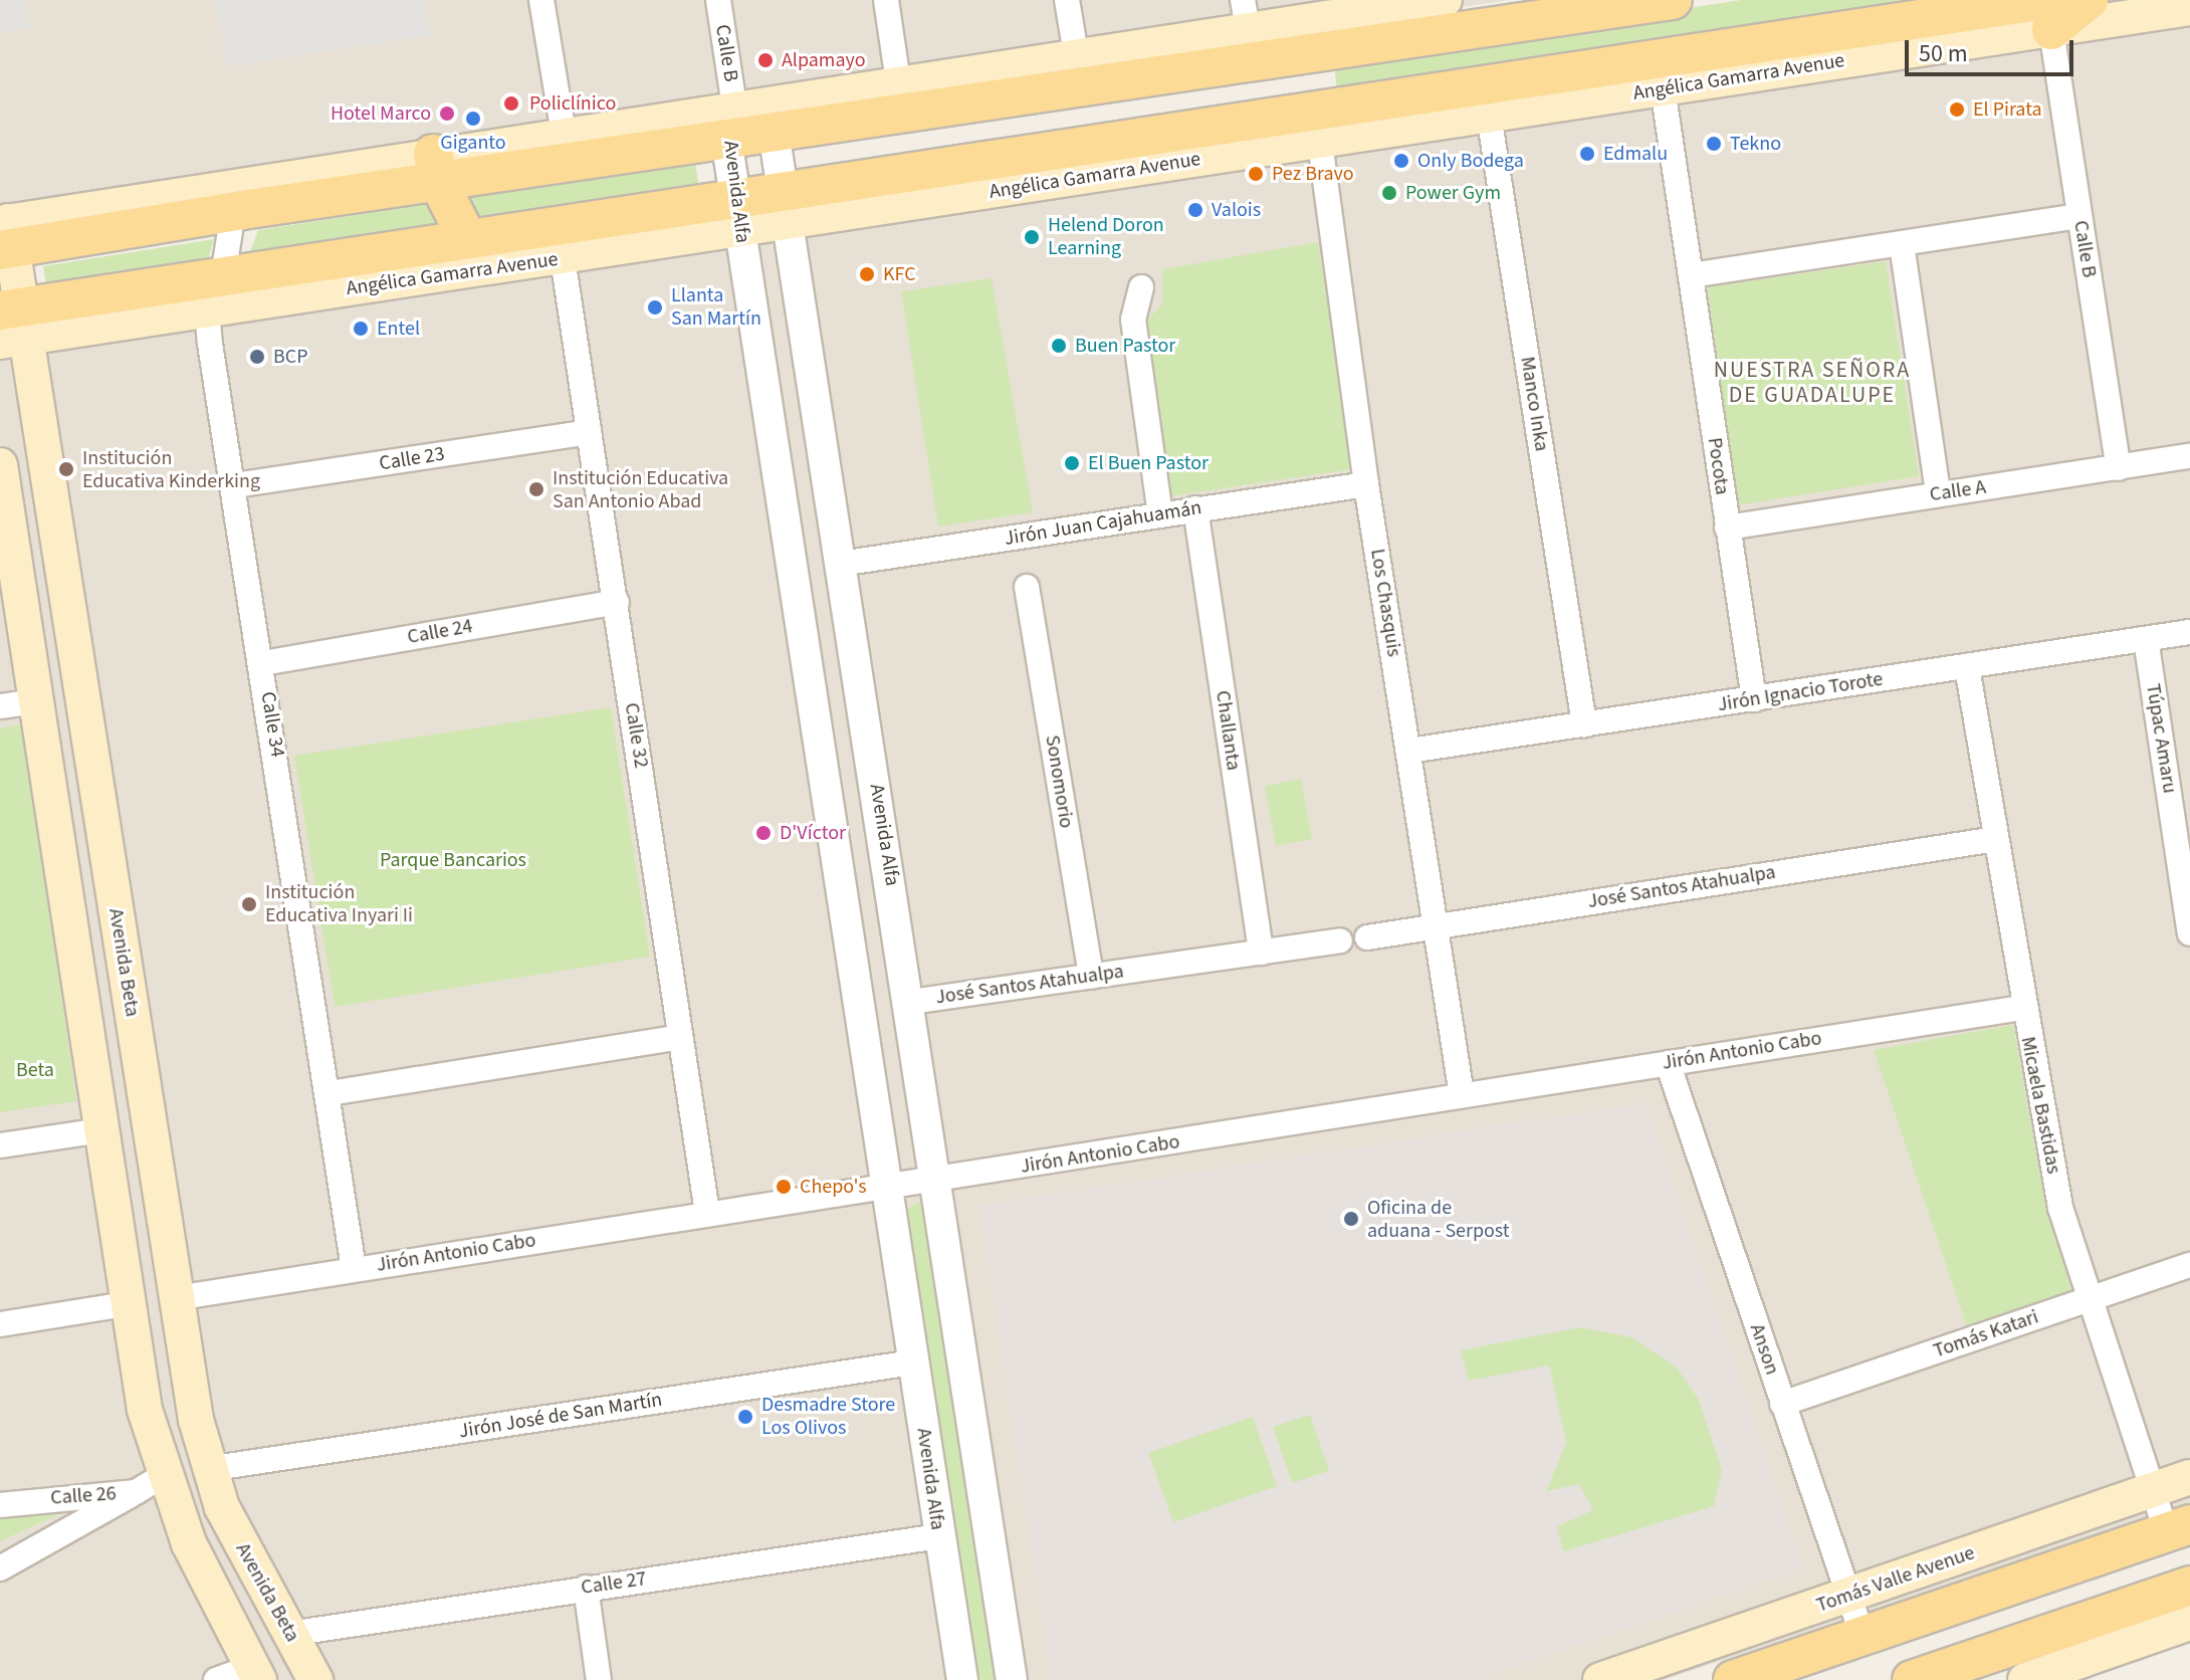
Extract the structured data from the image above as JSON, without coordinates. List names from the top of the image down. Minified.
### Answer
{"streets":{"main road":["Angélica Gamarra Avenue","Avenida Beta","Tomás Valle Avenue"],"street":["Calle B","Avenida Alfa","Manco Inka","Calle 23","Pocota","Calle A","Jirón Juan Cajahuamán","Los Chasquis","Calle 24","Jirón Ignacio Torote","Calle 34","Challanta","Calle 32","Túpac Amaru","Sonomorio","José Santos Atahualpa","Jirón Antonio Cabo","Micaela Bastidas","Tomás Katari","Anson","Jirón José de San Martín","Calle 26","Calle 27"]},"crossings":[["Calle B","Angélica Gamarra Avenue"],["Calle B","Avenida Alfa"],["Calle B","Calle A"],["Angélica Gamarra Avenue","Avenida Alfa"],["Angélica Gamarra Avenue","Manco Inka"],["Angélica Gamarra Avenue","Pocota"],["Angélica Gamarra Avenue","Los Chasquis"],["Angélica Gamarra Avenue","Calle 34"],["Angélica Gamarra Avenue","Calle 32"],["Angélica Gamarra Avenue","Avenida Beta"],["Avenida Alfa","Jirón Juan Cajahuamán"],["Avenida Alfa","José Santos Atahualpa"],["Avenida Alfa","Jirón Antonio Cabo"],["Avenida Alfa","Jirón José de San Martín"],["Avenida Alfa","Calle 27"],["Manco Inka","Jirón Ignacio Torote"],["Calle 23","Calle 34"],["Calle 23","Calle 32"],["Pocota","Calle A"],["Pocota","Jirón Ignacio Torote"],["Jirón Juan Cajahuamán","Los Chasquis"],["Jirón Juan Cajahuamán","Challanta"],["Los Chasquis","Jirón Ignacio Torote"],["Los Chasquis","José Santos Atahualpa"],["Los Chasquis","Jirón Antonio Cabo"],["Calle 24","Calle 34"],["Calle 24","Calle 32"],["Jirón Ignacio Torote","Túpac Amaru"],["Jirón Ignacio Torote","Micaela Bastidas"],["Calle 34","Jirón Antonio Cabo"],["Challanta","José Santos Atahualpa"],["Calle 32","Jirón Antonio Cabo"],["Sonomorio","José Santos Atahualpa"],["José Santos Atahualpa","Micaela Bastidas"],["Avenida Beta","Jirón Antonio Cabo"],["Avenida Beta","Jirón José de San Martín"],["Avenida Beta","Calle 27"],["Jirón Antonio Cabo","Micaela Bastidas"],["Jirón Antonio Cabo","Anson"],["Micaela Bastidas","Tomás Katari"],["Micaela Bastidas","Tomás Valle Avenue"],["Tomás Katari","Anson"],["Anson","Tomás Valle Avenue"]],"districts":["NUESTRA SEÑORA DE GUADALUPE"],"parks":["Parque Bancarios","Beta"],"places":["Alpamayo","Policlínico","El Pirata","Hotel Marco","Giganto","Tekno","Edmalu","Only Bodega","Pez Bravo","Power Gym","Valois","Helend Doron Learning","KFC","Llanta San Martín","Entel","Buen Pastor","BCP","El Buen Pastor","Institución Educativa Kinderking","Institución Educativa San Antonio Abad","D'Víctor","Institución Educativa Inyari Ii","Chepo's","Oficina de aduana - Serpost","Desmadre Store Los Olivos"],"scale_bar":"50 m"}
